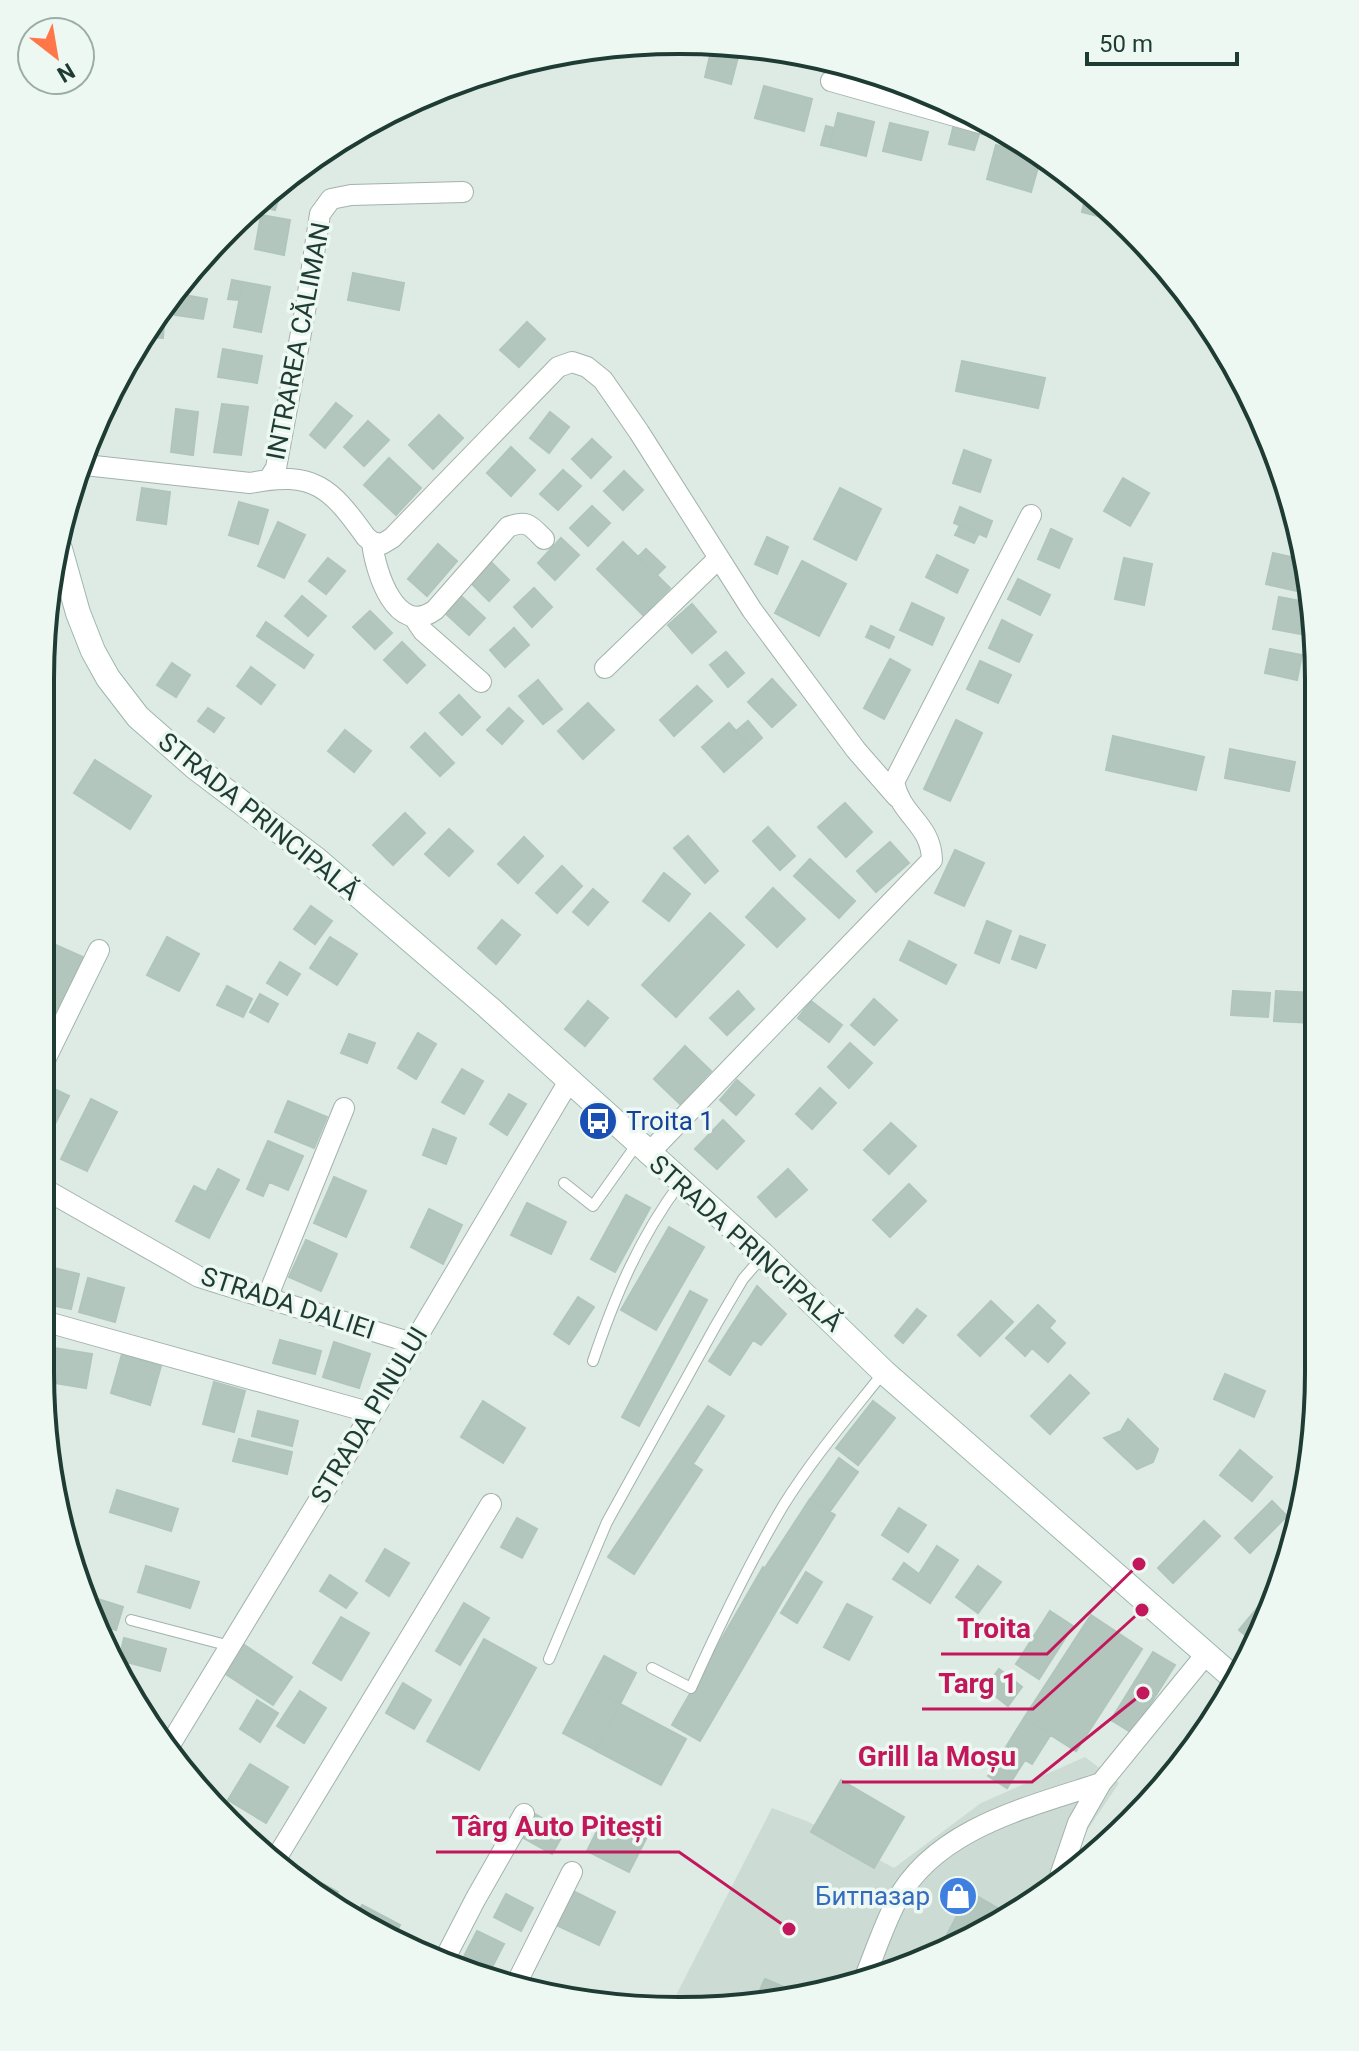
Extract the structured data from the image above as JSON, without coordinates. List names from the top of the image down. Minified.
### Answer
{"streets":{"main road":["STRADA PRINCIPALĂ"],"street":["INTRAREA CĂLIMAN","STRADA DALIEI","STRADA PINULUI"]},"crossings":[["STRADA PRINCIPALĂ","STRADA PINULUI"],["STRADA DALIEI","STRADA PINULUI"]],"places":{"bus stop":["Troita 1"],"other":["Troita","Targ 1","Grill la Moșu","Târg Auto Pitești"],"shop":["Битпазар"]},"scale_bar":"50 m","north":"bottom right"}
